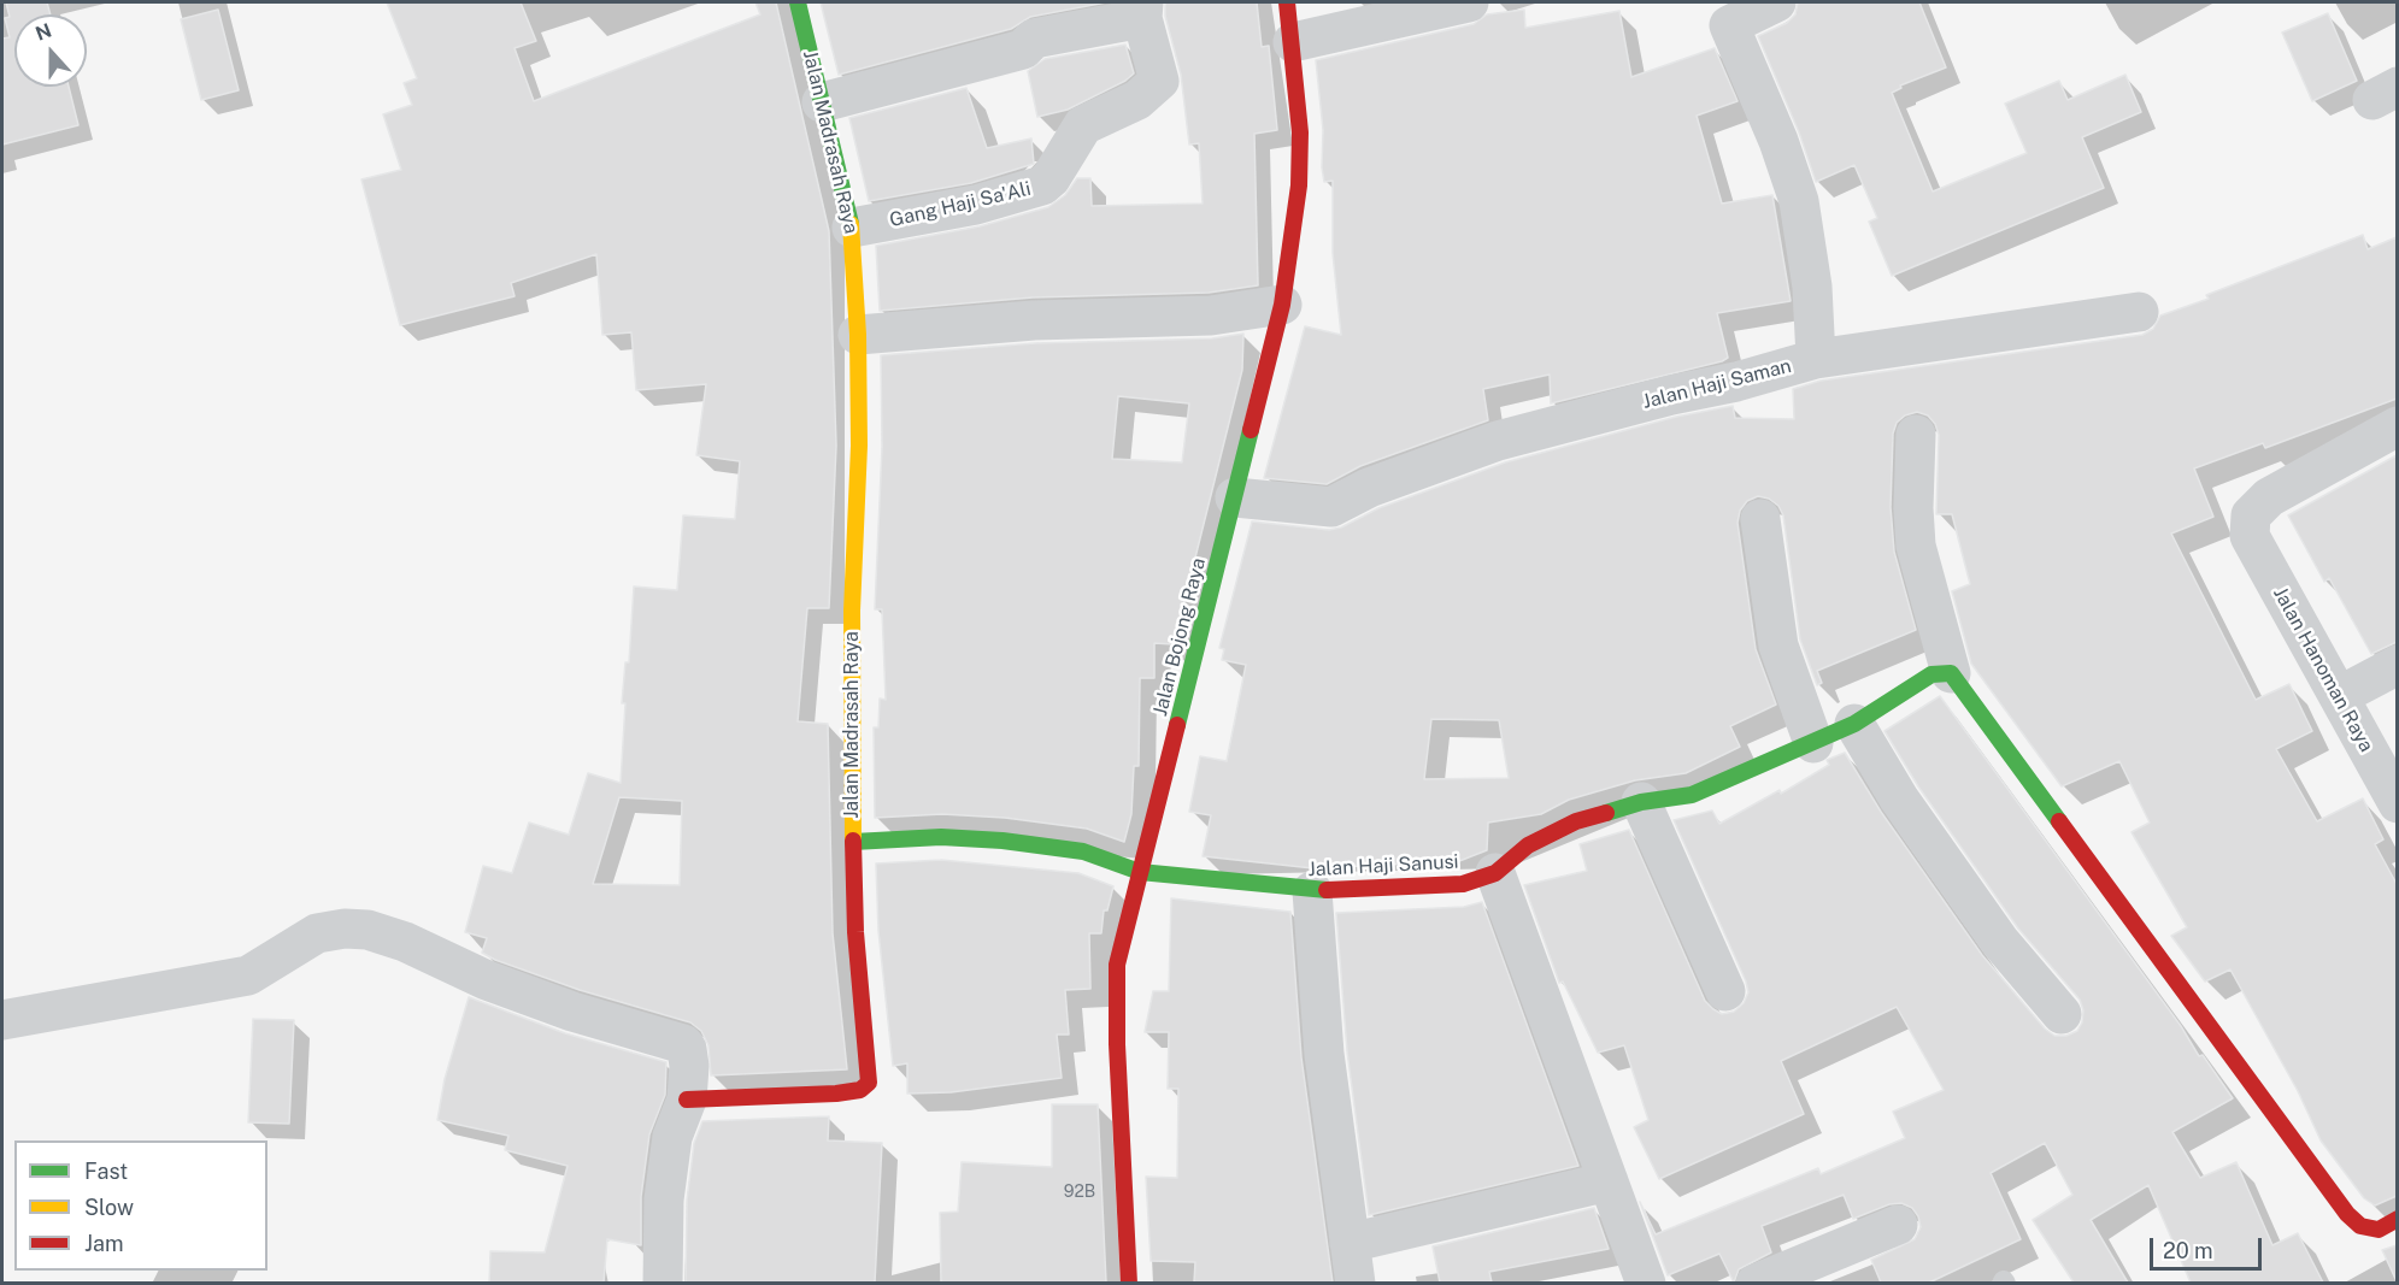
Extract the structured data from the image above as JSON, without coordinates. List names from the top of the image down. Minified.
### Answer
{"streets":{"street":["Jalan Madrasah Raya","Gang Haji Sa'Ali","Jalan Haji Saman","Jalan Bojong Raya","Jalan Hanoman Raya","Jalan Haji Sanusi"]},"crossings":[["Jalan Madrasah Raya","Gang Haji Sa'Ali"],["Jalan Madrasah Raya","Jalan Haji Sanusi"],["Jalan Haji Saman","Jalan Bojong Raya"],["Jalan Bojong Raya","Jalan Haji Sanusi"]],"house_numbers":["92B"],"legend":["Fast","Slow","Jam"],"scale_bar":"20 m","north":"top"}
